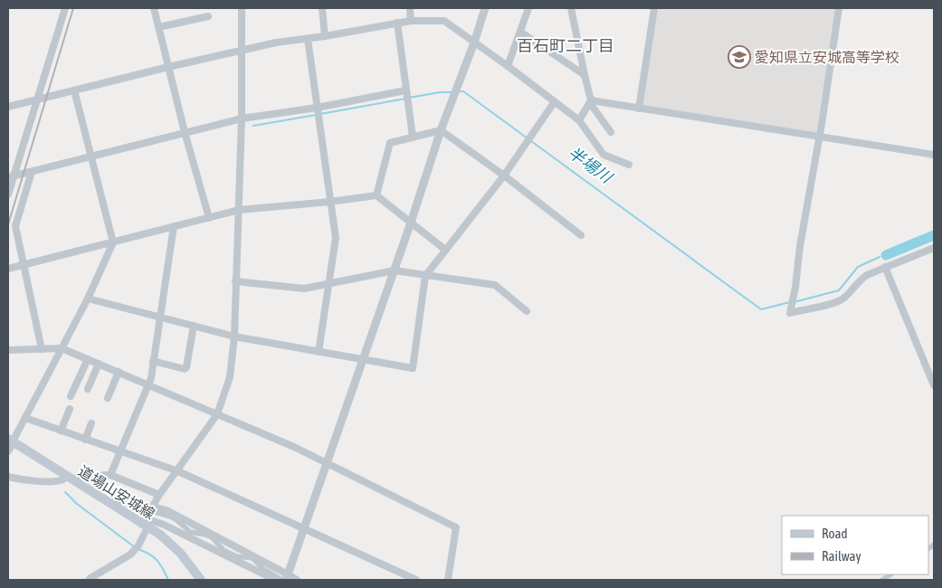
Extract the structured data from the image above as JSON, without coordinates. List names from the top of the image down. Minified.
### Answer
{"streets":{"main road":["道場山安城線"]},"districts":["百石町二丁目"],"water":["半場川"],"places":{"school or university":["愛知県立安城高等学校"]},"legend":["Road","Railway"]}
